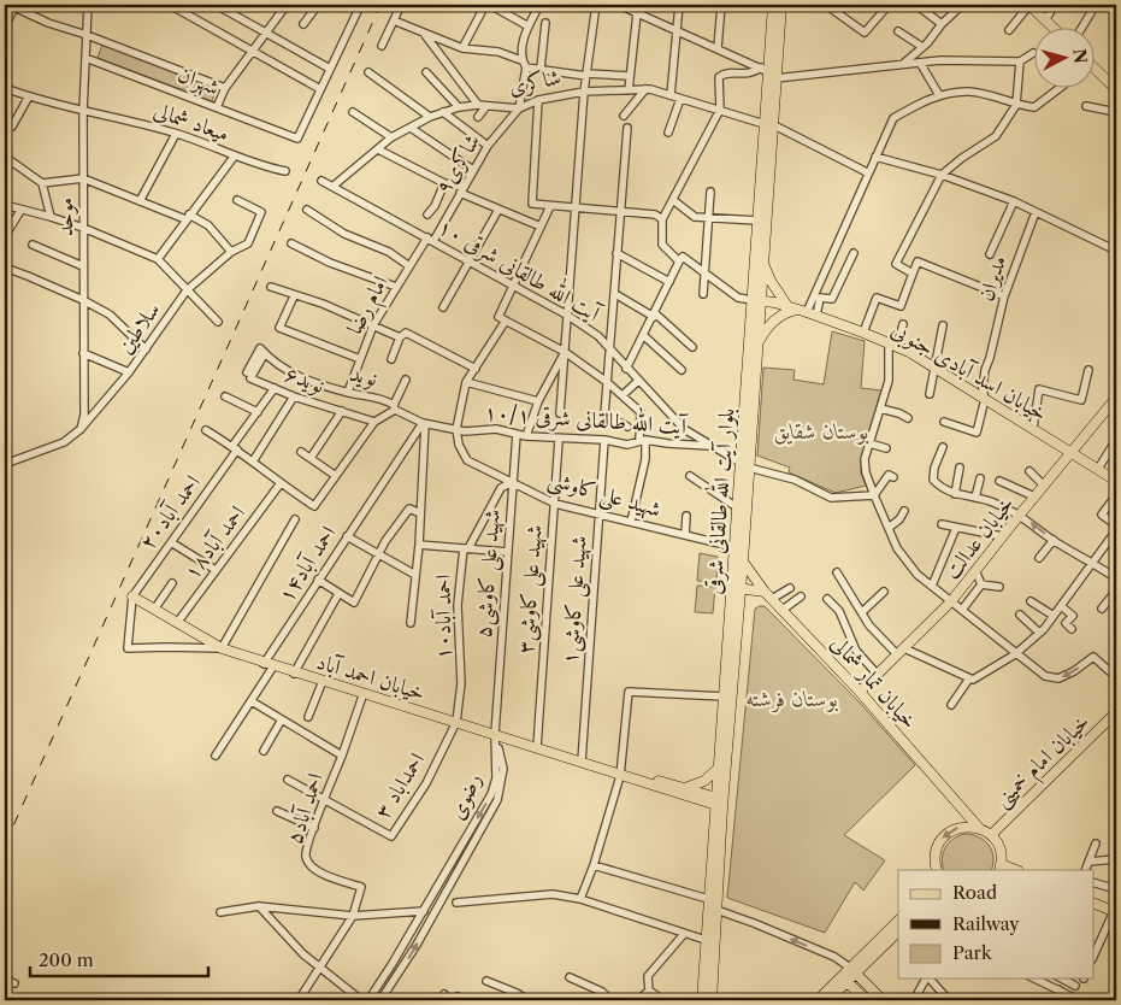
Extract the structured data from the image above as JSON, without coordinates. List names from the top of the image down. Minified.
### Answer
{"streets":{"main road":["خیابان اسد آبادی جنوبی","بلوار آیت الله طالقانی شرقی","خیابان عدالت","خیابان احمد آباد","خیابان تمار شمالی","خیابان امام خمینی"],"street":["شهران","شاکری","میعاد شمالی","شاکری۹","موحد","آیت الله طالقانی شرقی ۱۰","مدیران","امام رضا","سلاطین","نوید","نوید۶","آیت الله طالقانی شرقی ۱۰/۱","شهید علی کاوشی","احمد آباد۲۰","احمد آباد۱۸","احمد آباد۱۴","شهید علی کاوشی۵","شهید علی کاوشی۳","شهید علی کاوشی۱","احمد آباد۱۰","احمداباد ۳","رضوی","احمد آباد۵"]},"crossings":[["شهران","موحد"],["شاکری","شاکری۹"],["شاکری","آیت الله طالقانی شرقی ۱۰"],["شاکری","بلوار آیت الله طالقانی شرقی"],["میعاد شمالی","موحد"],["شاکری۹","آیت الله طالقانی شرقی ۱۰"],["شاکری۹","امام رضا"],["موحد","سلاطین"],["آیت الله طالقانی شرقی ۱۰","امام رضا"],["آیت الله طالقانی شرقی ۱۰","آیت الله طالقانی شرقی ۱۰/۱"],["آیت الله طالقانی شرقی ۱۰","بلوار آیت الله طالقانی شرقی"],["مدیران","خیابان اسد آبادی جنوبی"],["امام رضا","نوید"],["خیابان اسد آبادی جنوبی","بلوار آیت الله طالقانی شرقی"],["خیابان اسد آبادی جنوبی","خیابان عدالت"],["نوید","نوید۶"],["نوید","آیت الله طالقانی شرقی ۱۰/۱"],["نوید","شهید علی کاوشی"],["نوید","احمد آباد۱۴"],["نوید۶","احمد آباد۲۰"],["آیت الله طالقانی شرقی ۱۰/۱","شهید علی کاوشی"],["آیت الله طالقانی شرقی ۱۰/۱","شهید علی کاوشی۵"],["آیت الله طالقانی شرقی ۱۰/۱","شهید علی کاوشی۳"],["آیت الله طالقانی شرقی ۱۰/۱","شهید علی کاوشی۱"],["شهید علی کاوشی","بلوار آیت الله طالقانی شرقی"],["شهید علی کاوشی","شهید علی کاوشی۵"],["شهید علی کاوشی","شهید علی کاوشی۳"],["شهید علی کاوشی","شهید علی کاوشی۱"],["بلوار آیت الله طالقانی شرقی","خیابان احمد آباد"],["بلوار آیت الله طالقانی شرقی","خیابان تمار شمالی"],["احمد آباد۲۰","خیابان احمد آباد"],["خیابان عدالت","خیابان تمار شمالی"],["احمد آباد۱۸","خیابان احمد آباد"],["احمد آباد۱۴","خیابان احمد آباد"],["شهید علی کاوشی۵","خیابان احمد آباد"],["شهید علی کاوشی۵","رضوی"],["شهید علی کاوشی۳","خیابان احمد آباد"],["شهید علی کاوشی۱","خیابان احمد آباد"],["احمد آباد۱۰","خیابان احمد آباد"],["احمد آباد۱۰","احمداباد ۳"],["خیابان احمد آباد","احمداباد ۳"],["خیابان احمد آباد","رضوی"],["خیابان احمد آباد","احمد آباد۵"],["خیابان تمار شمالی","خیابان امام خمینی"],["احمداباد ۳","احمد آباد۵"]],"parks":["بوستان شقایق","بوستان فرشته"],"legend":["Road","Railway","Park"],"scale_bar":"200 m","north":"right"}
